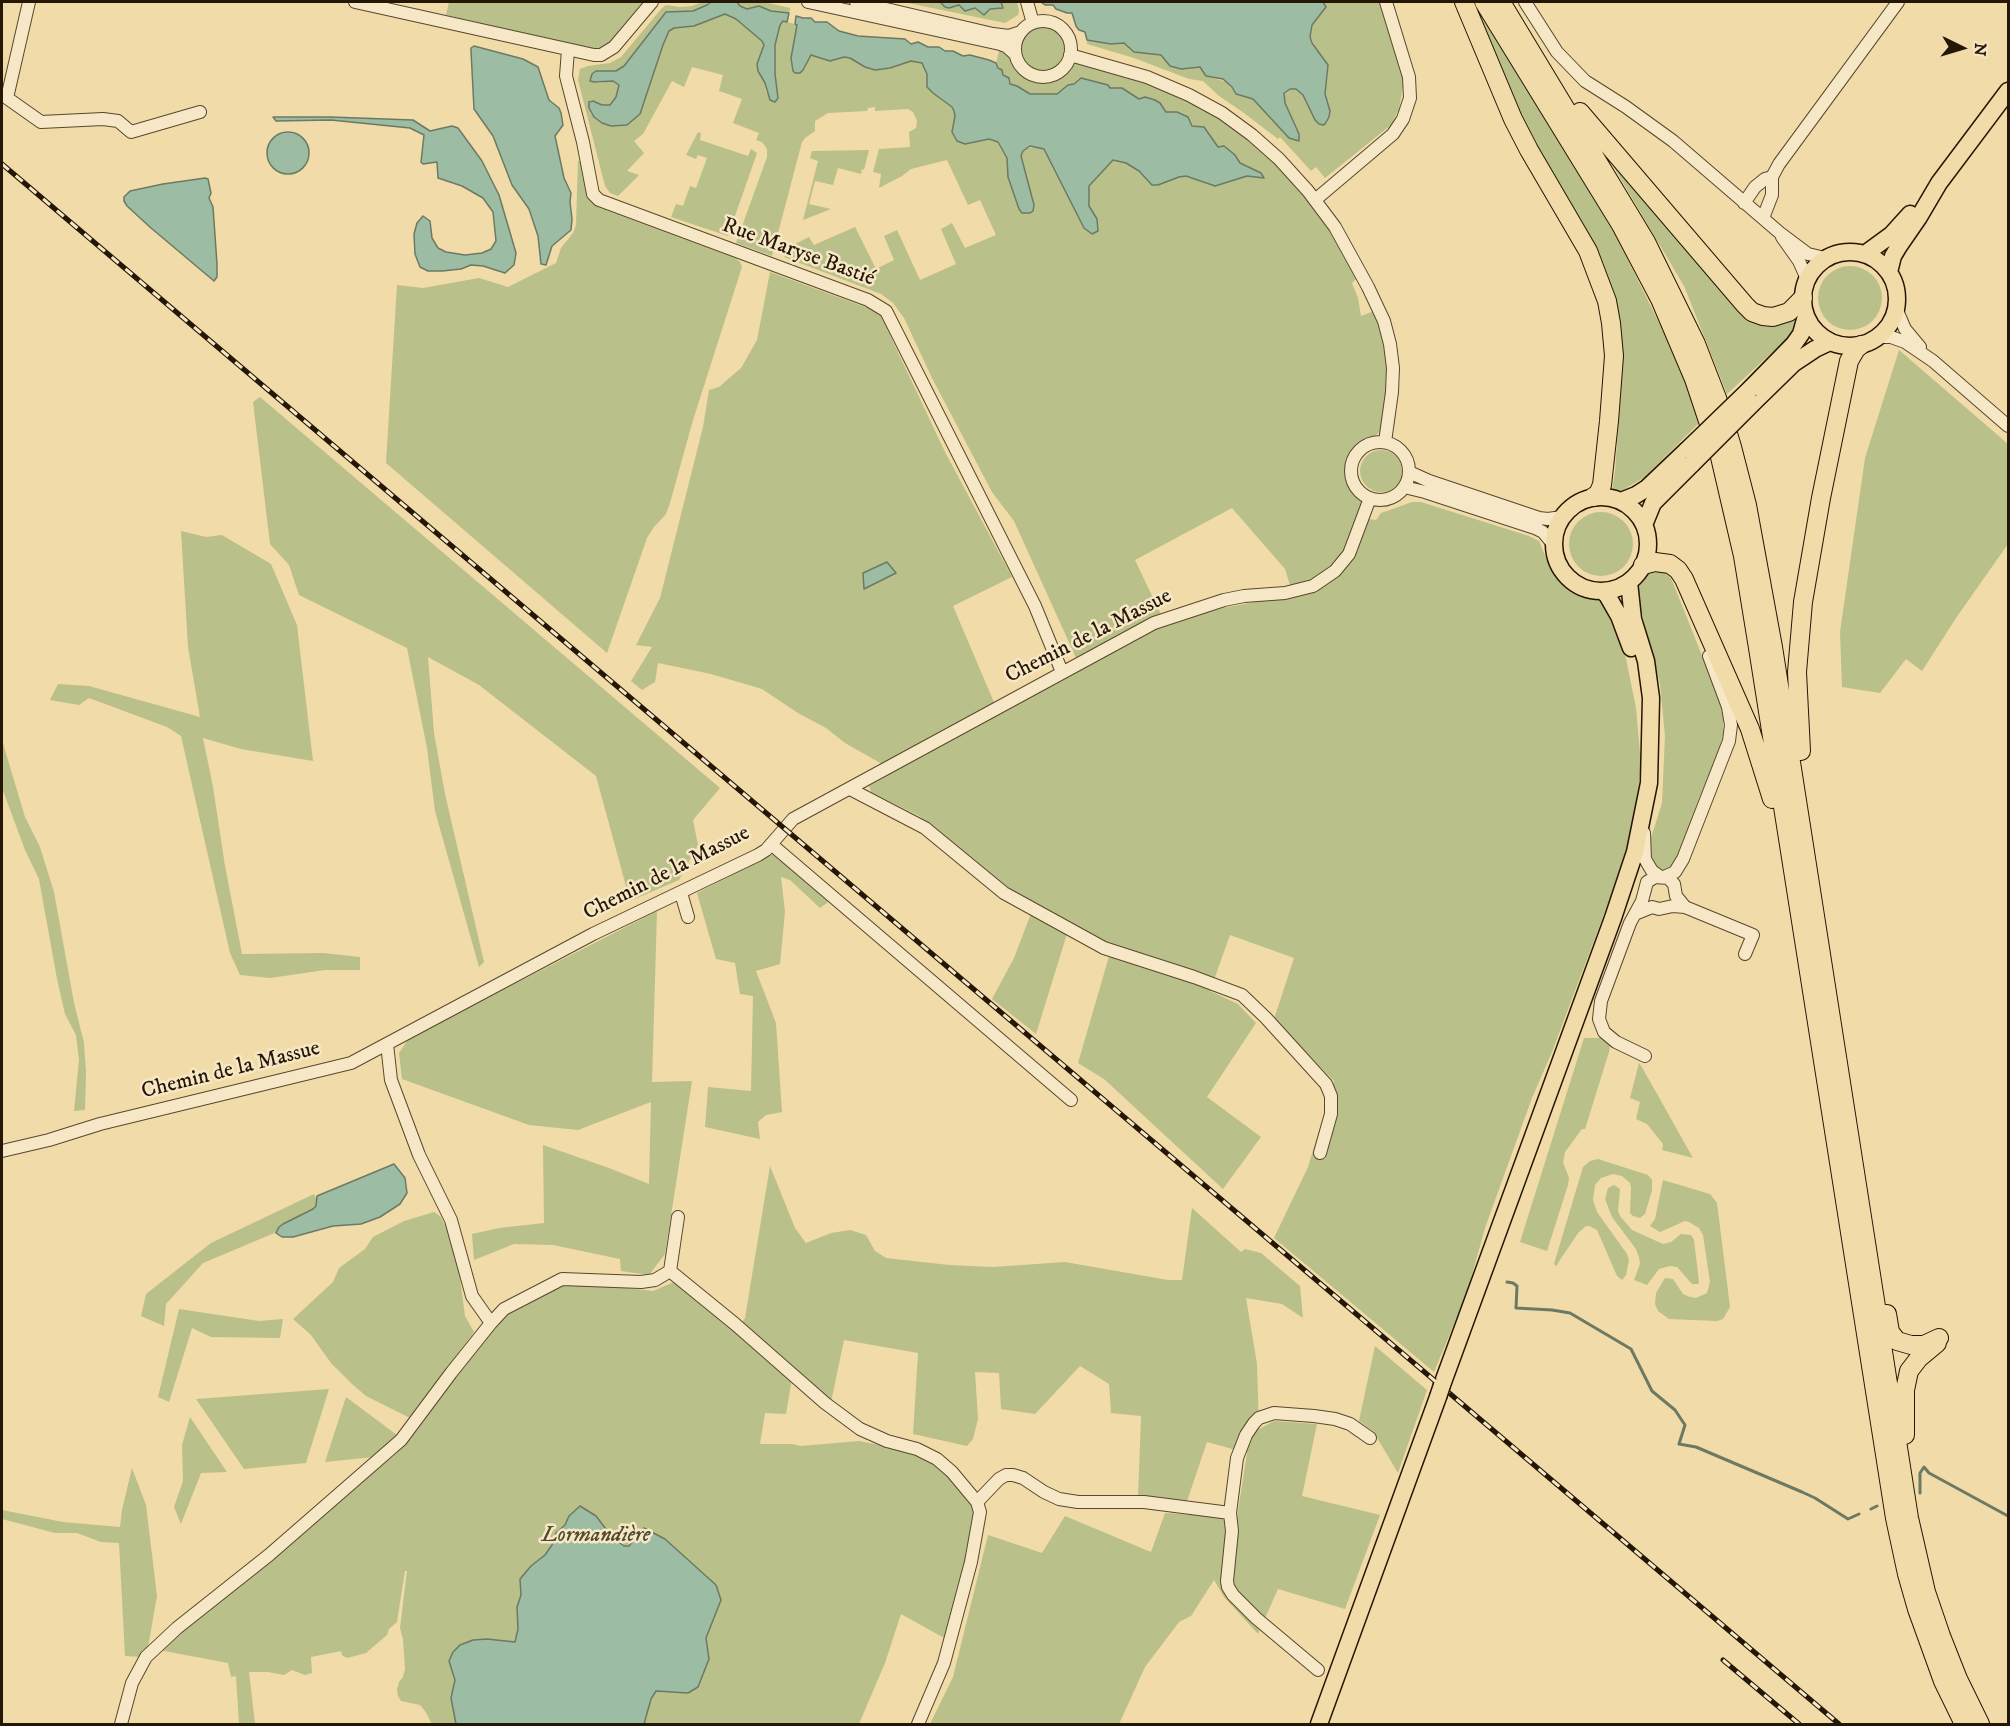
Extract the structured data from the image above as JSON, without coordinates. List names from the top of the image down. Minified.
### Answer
{"streets":{"street":["Rue Maryse Bastié","Chemin de la Massue"]},"crossings":[["Rue Maryse Bastié","Chemin de la Massue"]],"parks":["Lormandière"],"north":"right"}
